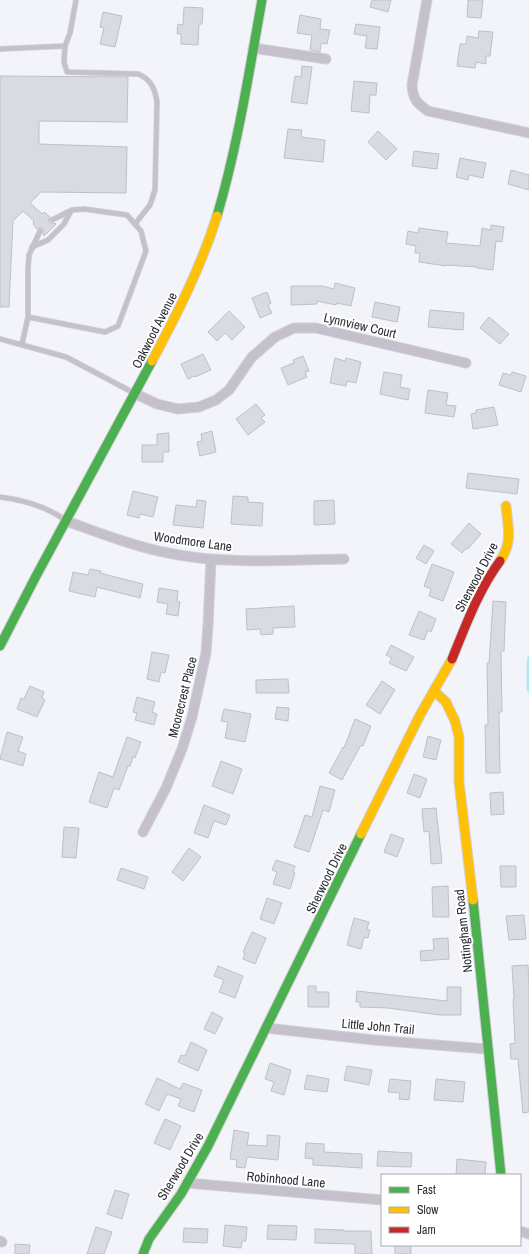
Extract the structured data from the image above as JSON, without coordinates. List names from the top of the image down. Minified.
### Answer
{"streets":{"street":["Lynnview Court","Oakwood Avenue","Woodmore Lane","Sherwood Drive","Moorecrest Place","Nottingham Road","Little John Trail","Robinhood Lane"]},"crossings":[["Lynnview Court","Oakwood Avenue"],["Oakwood Avenue","Woodmore Lane"],["Woodmore Lane","Moorecrest Place"],["Sherwood Drive","Nottingham Road"],["Sherwood Drive","Little John Trail"],["Sherwood Drive","Robinhood Lane"],["Nottingham Road","Little John Trail"]],"legend":["Fast","Slow","Jam"]}
